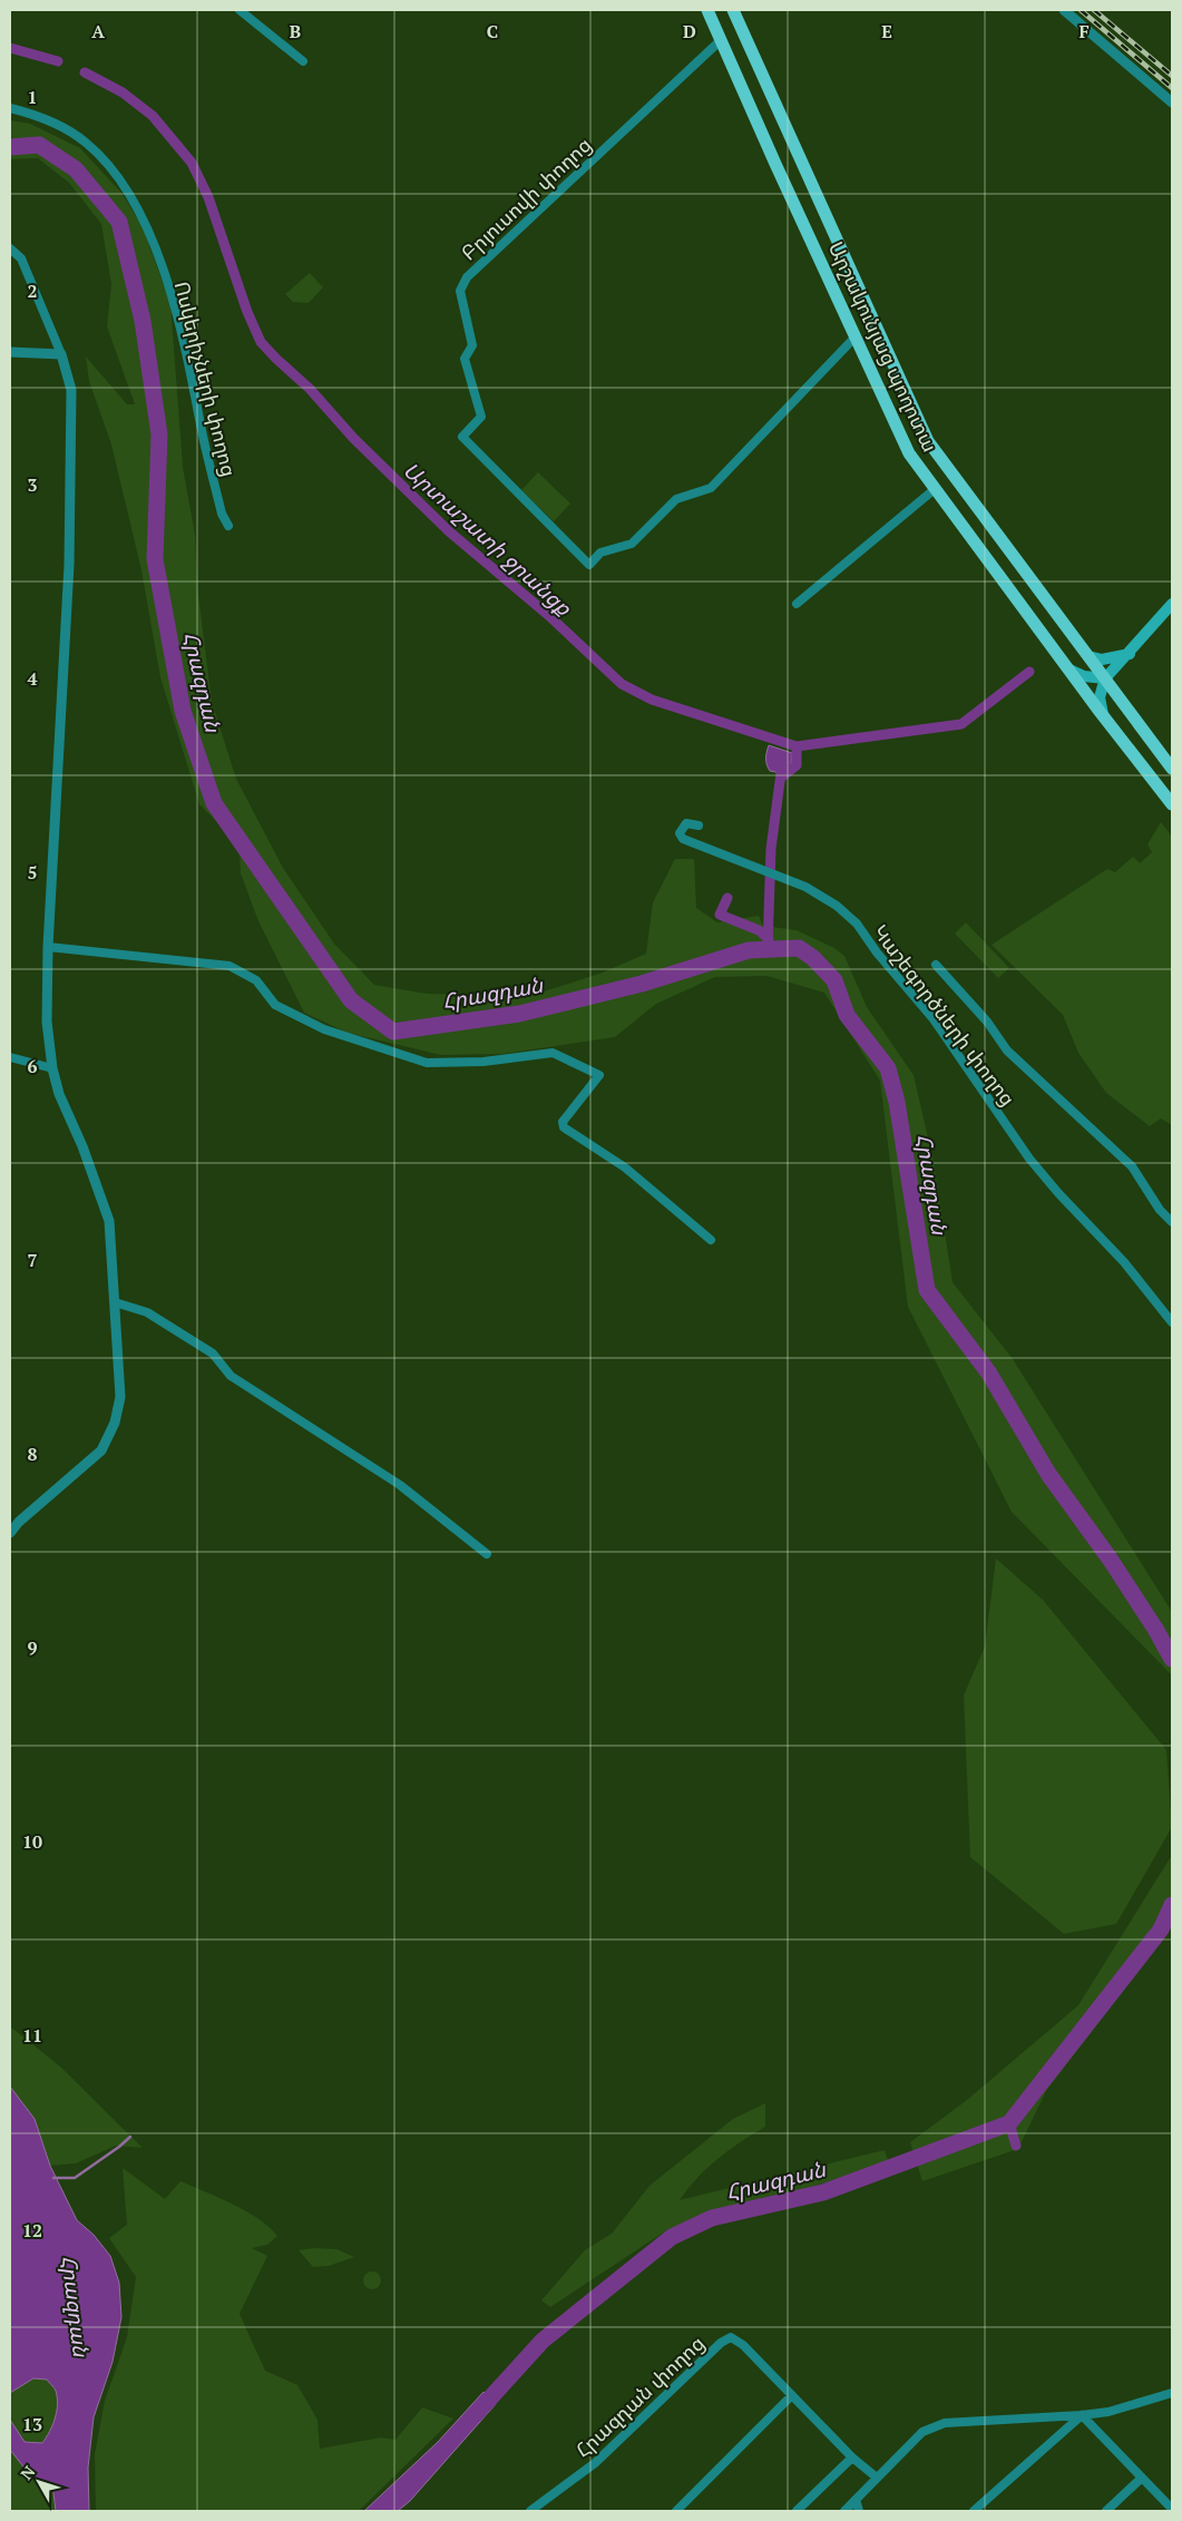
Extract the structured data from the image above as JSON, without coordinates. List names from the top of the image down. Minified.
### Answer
{"streets":{"main road":["Արշակունյաց պողոտա"],"street":["Բրյուսովի փողոց","Ոսկերիչների փողոց","Կաշեգործների փողոց","Հրազդան փողոց"]},"crossings":[["Բրյուսովի փողոց","Արշակունյաց պողոտա"]],"water":["Արտաշատի ջրանցք","Հրազդան"],"north":"top left","grid":{"columns":["A","B","C","D","E","F"],"rows":["1","2","3","4","5","6","7","8","9","10","11","12","13"]}}
